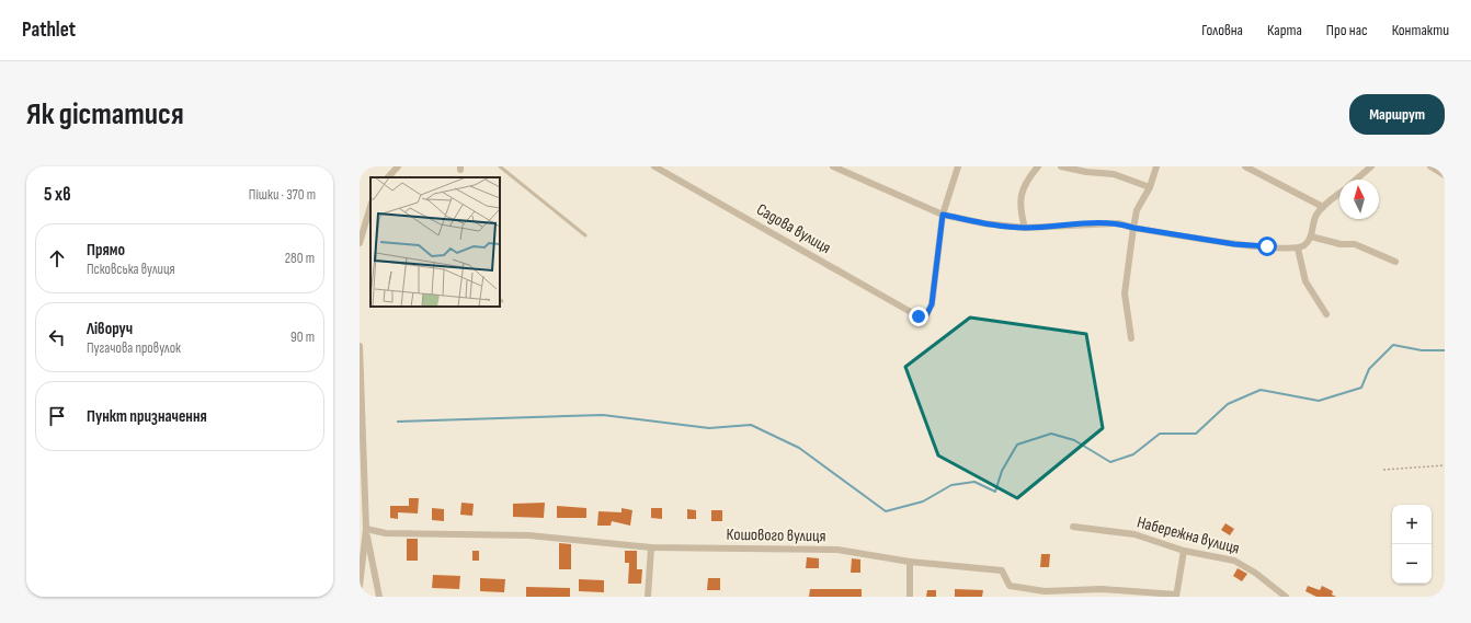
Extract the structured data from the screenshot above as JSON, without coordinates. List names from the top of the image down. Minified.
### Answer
{"streets":{"street":["Садова вулиця","Кошового вулиця","Набережна вулиця"]},"north":"top","page":{"header":"Pathlet","nav":["Головна","Карта","Про нас","Контакти"],"buttons":"Маршрут","title":"Як дістатися","heading":["5 хв","Пішки · 370 m"],"list":[["Прямо","Псковська вулиця","280 m"],["Ліворуч","Пугачова провулок","90 m"],"Пункт призначення"],"map_buttons":["+","−"]}}
